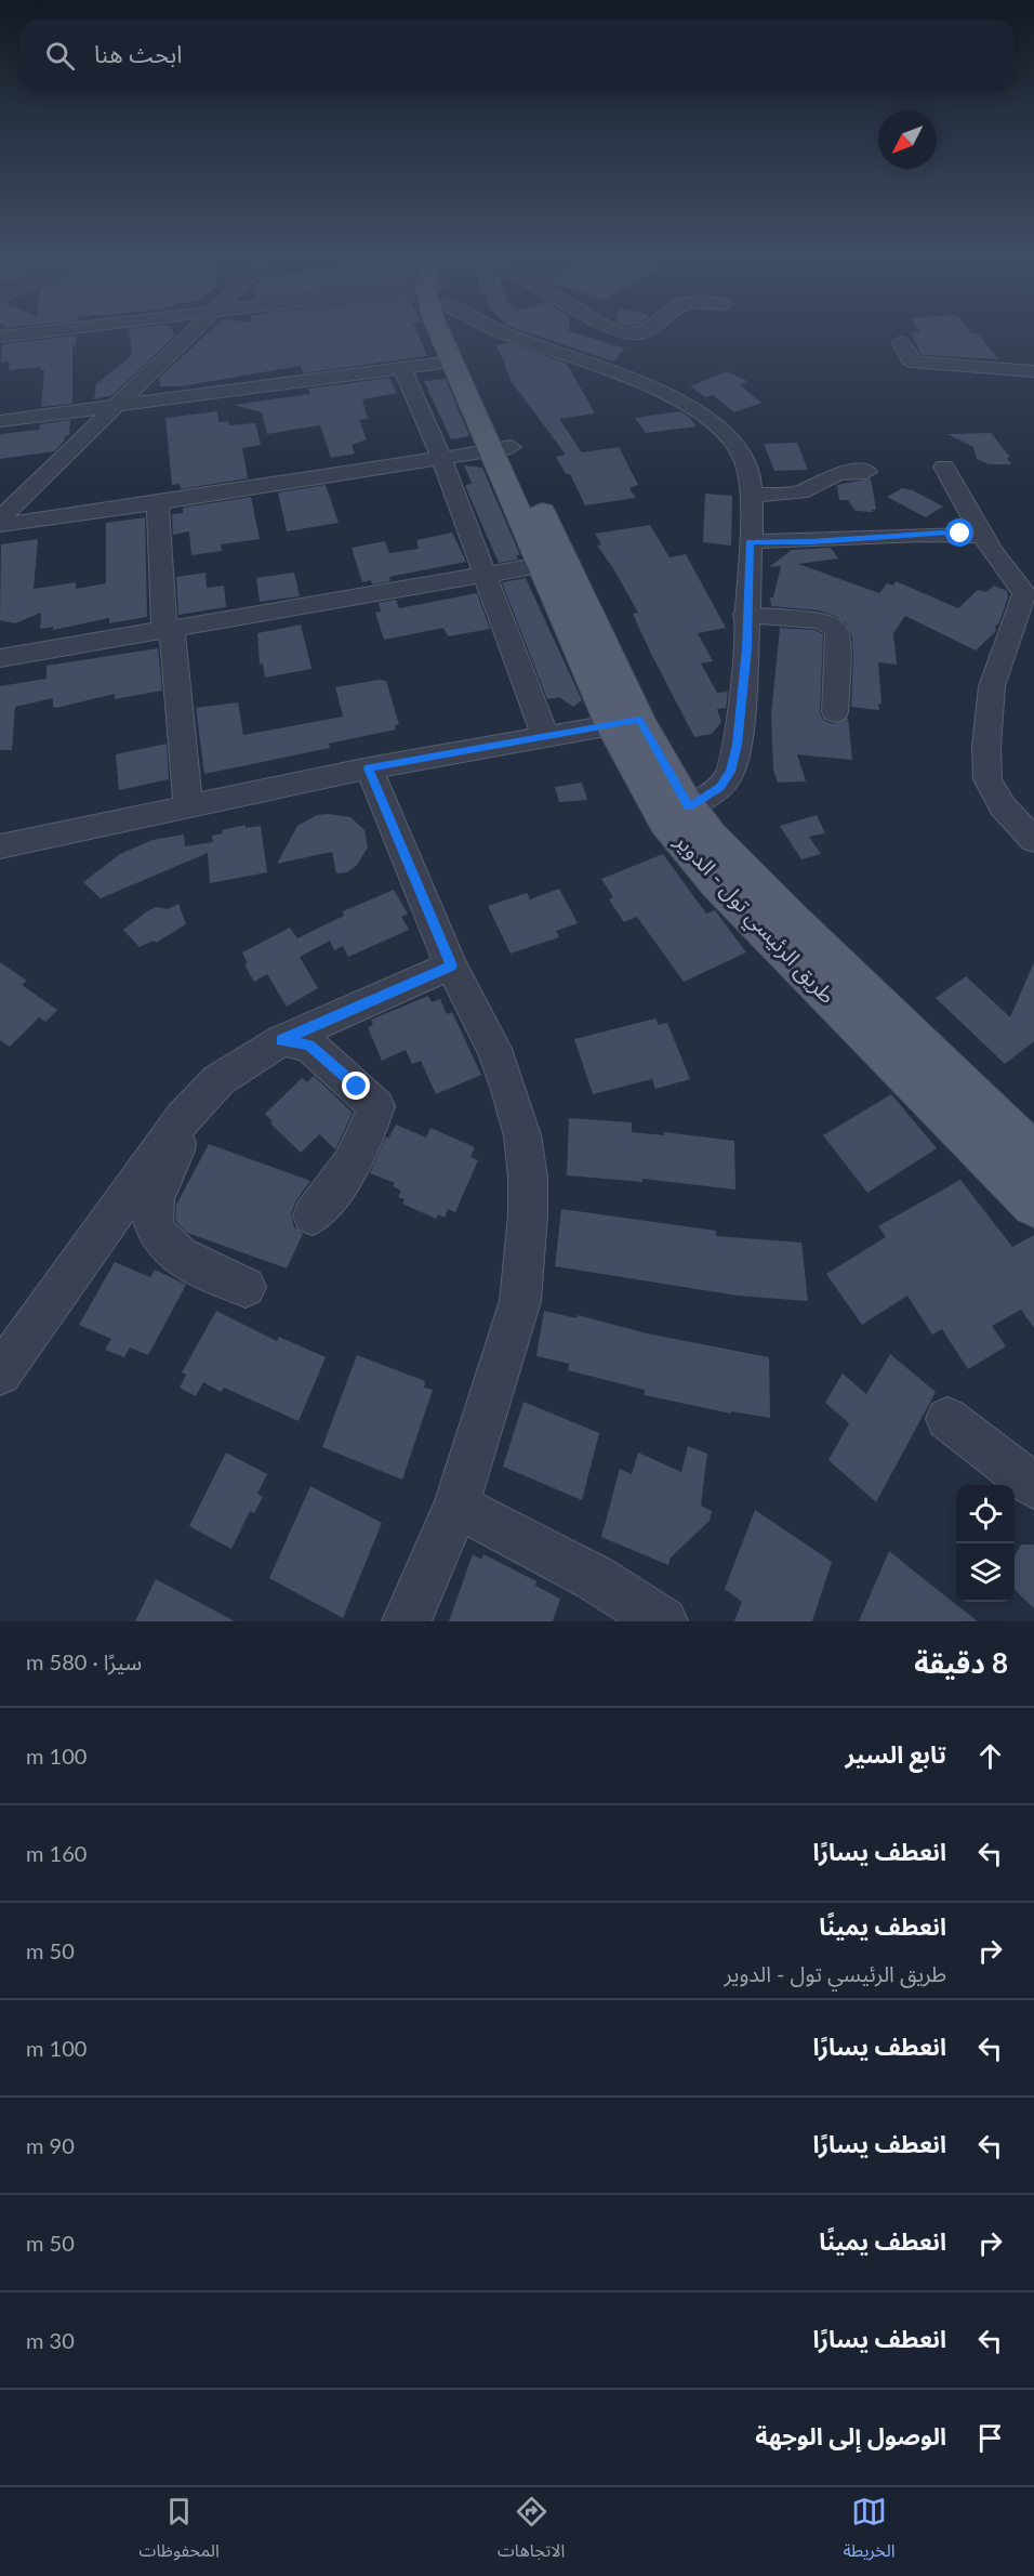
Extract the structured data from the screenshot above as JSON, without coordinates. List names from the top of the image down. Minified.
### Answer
{"streets":{"main road":["طريق الرئيسي تول - الدوير"]},"north":"bottom left","page":{"search":"ابحث هنا","heading":["8 دقيقة","سيرًا · 580 m"],"list":[["تابع السير","100 m"],["انعطف يسارًا","160 m"],["انعطف يمينًا","طريق الرئيسي تول - الدوير","50 m"],["انعطف يسارًا","100 m"],["انعطف يسارًا","90 m"],["انعطف يمينًا","50 m"],["انعطف يسارًا","30 m"],"الوصول إلى الوجهة"],"nav":["الخريطة","الاتجاهات","المحفوظات"]}}
